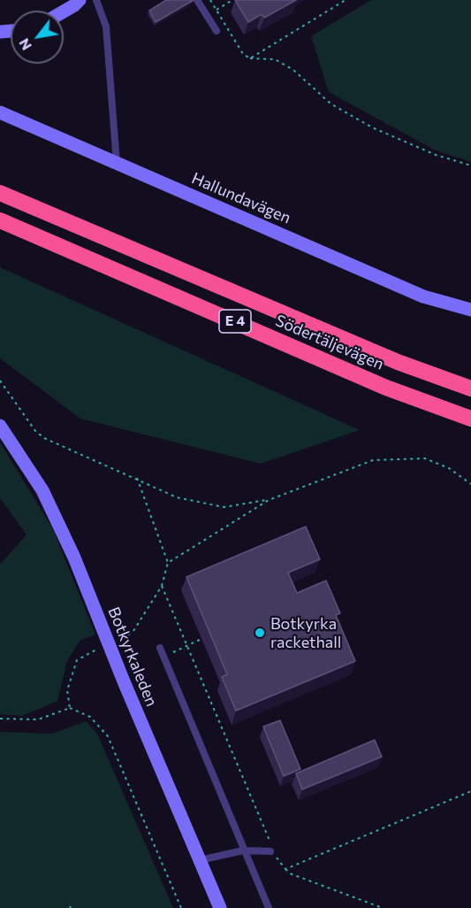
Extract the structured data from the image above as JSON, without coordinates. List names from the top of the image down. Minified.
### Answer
{"streets":{"highway":["E 4","Södertäljevägen"],"main road":["Hallundavägen","Botkyrkaleden"]},"places":["Botkyrka rackethall"],"north":"bottom left"}
